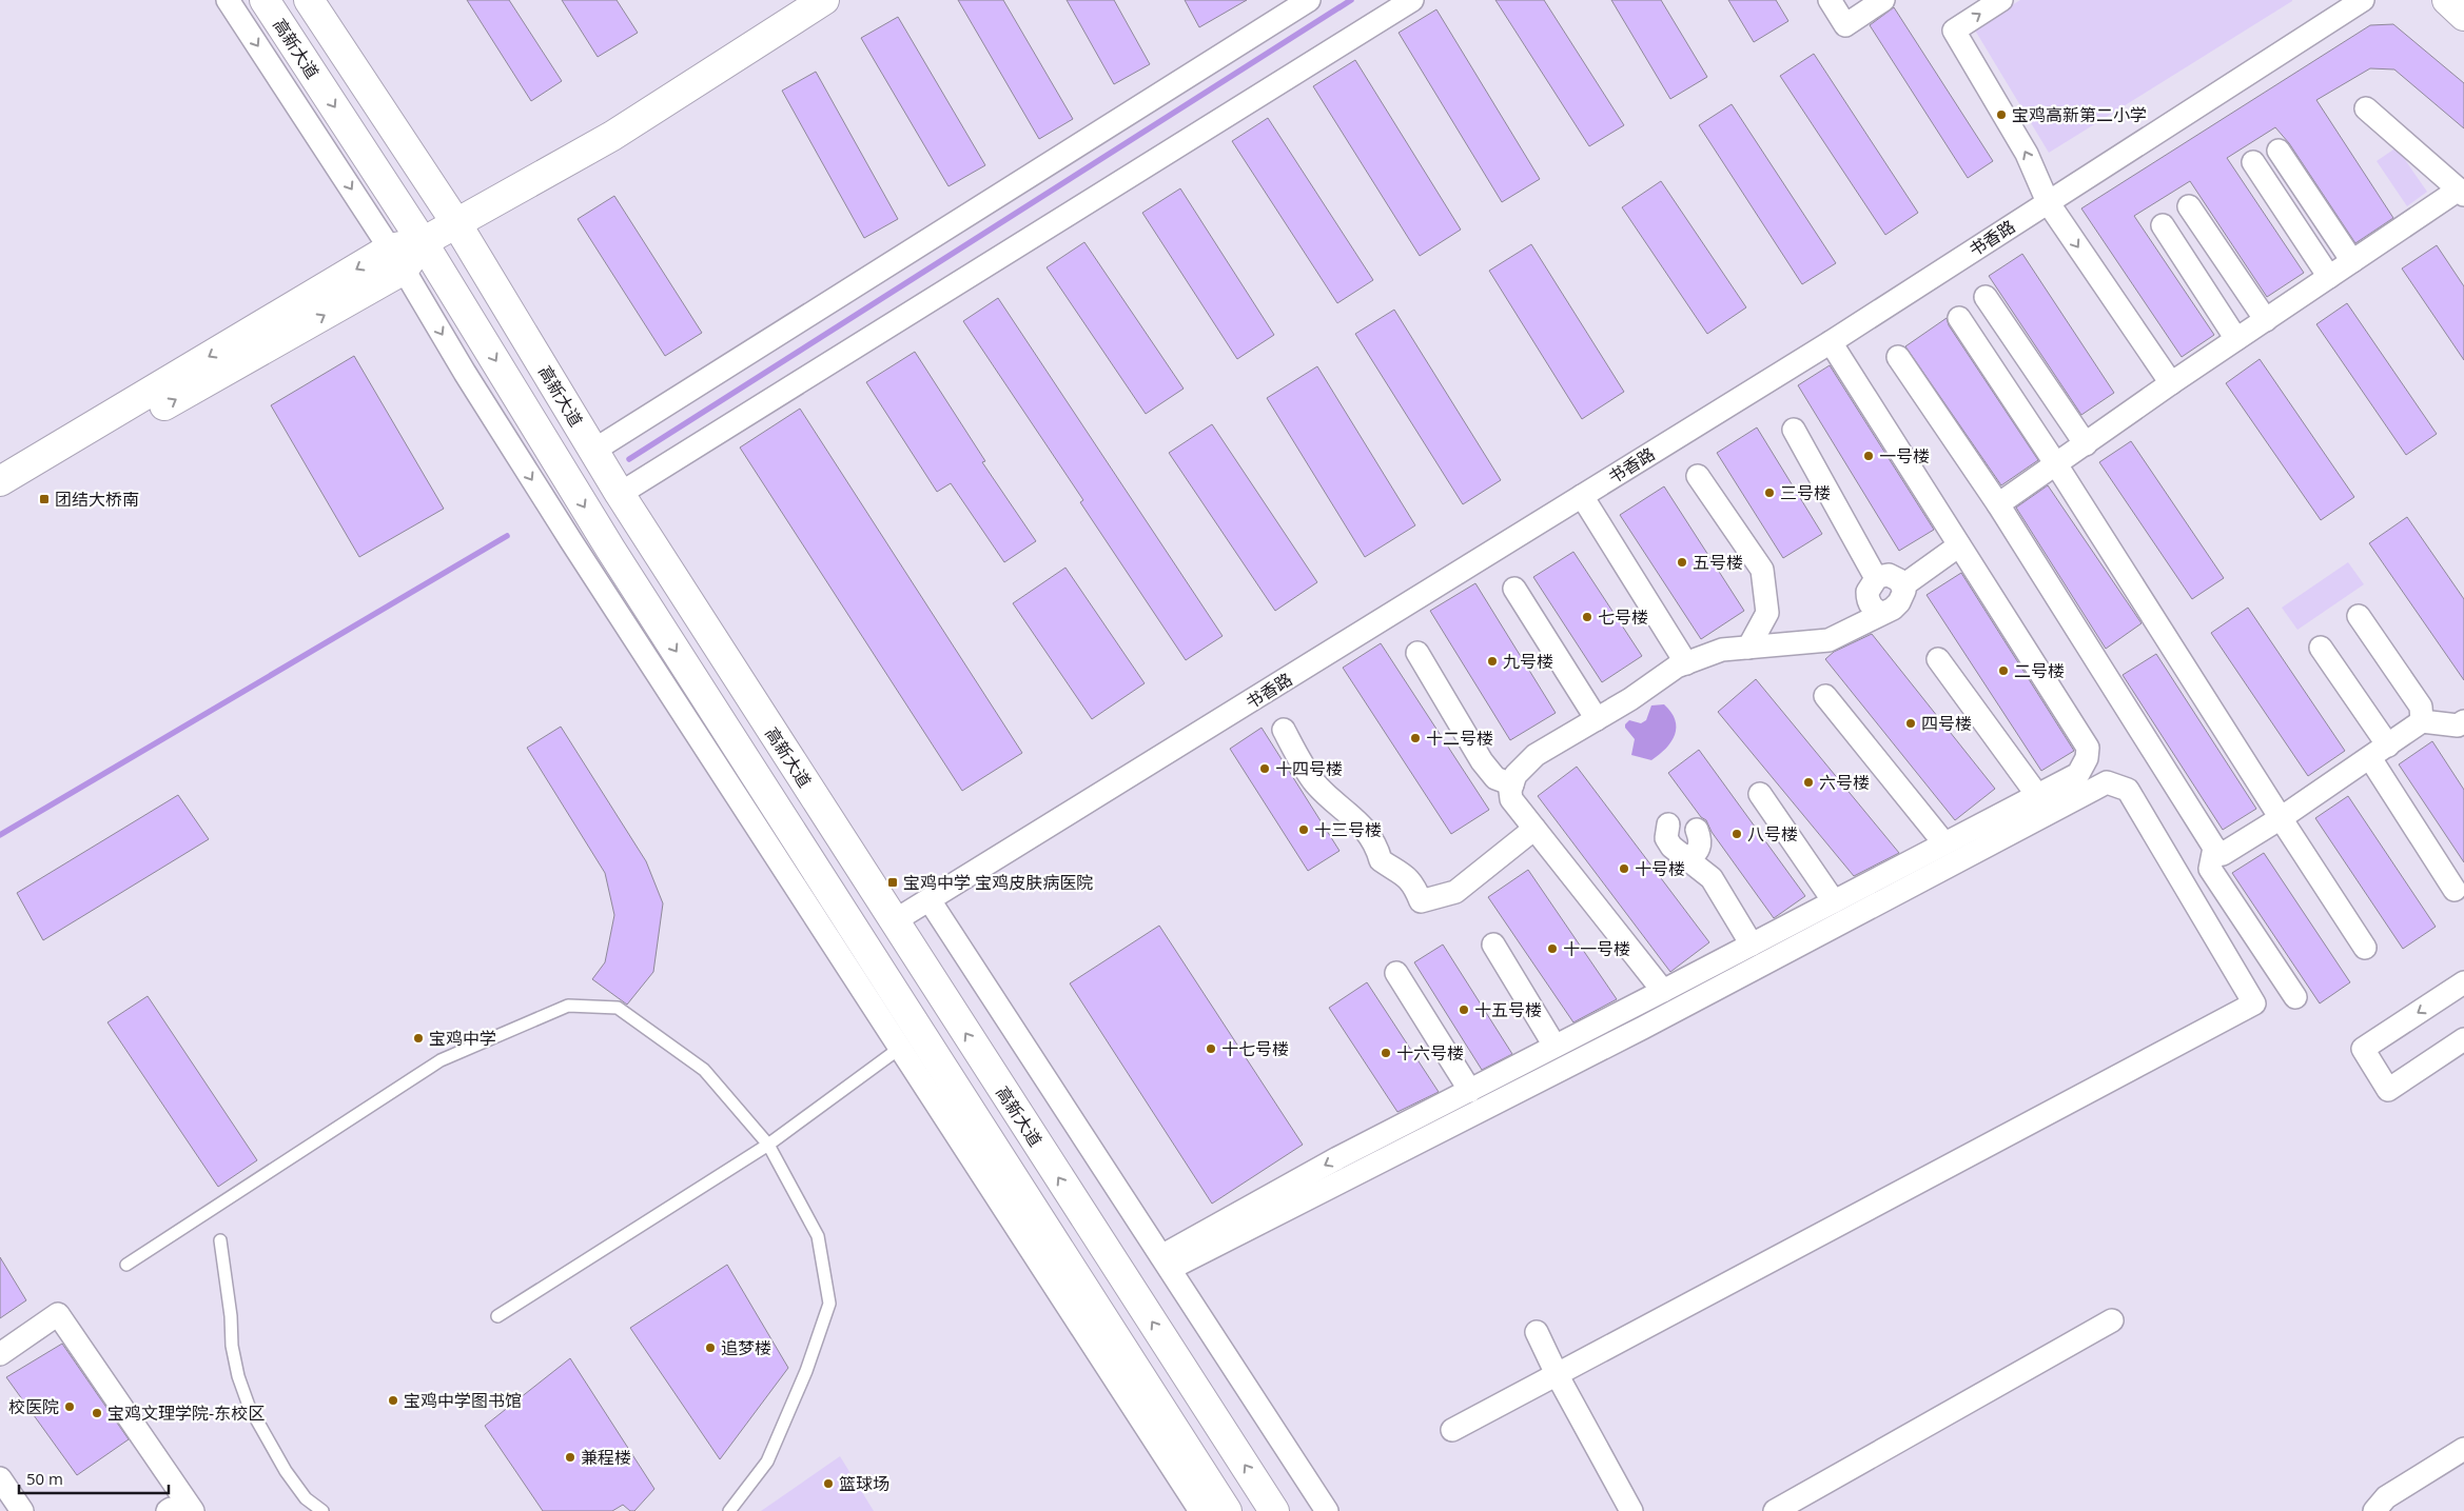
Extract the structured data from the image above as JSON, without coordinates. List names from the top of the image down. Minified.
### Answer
{"streets":{"main road":["高新大道"],"street":["书香路"]},"crossings":[["高新大道","书香路"]],"places":{"other":["宝鸡高新第二小学","一号楼","三号楼","五号楼","七号楼","九号楼","二号楼","四号楼","十二号楼","十四号楼","六号楼","十三号楼","八号楼","十号楼","十一号楼","十五号楼","宝鸡中学","十七号楼","十六号楼","追梦楼","宝鸡中学图书馆","校医院","宝鸡文理学院-东校区","兼程楼","篮球场"],"transit":["团结大桥南","宝鸡中学 宝鸡皮肤病医院"]},"scale_bar":"50 m"}
